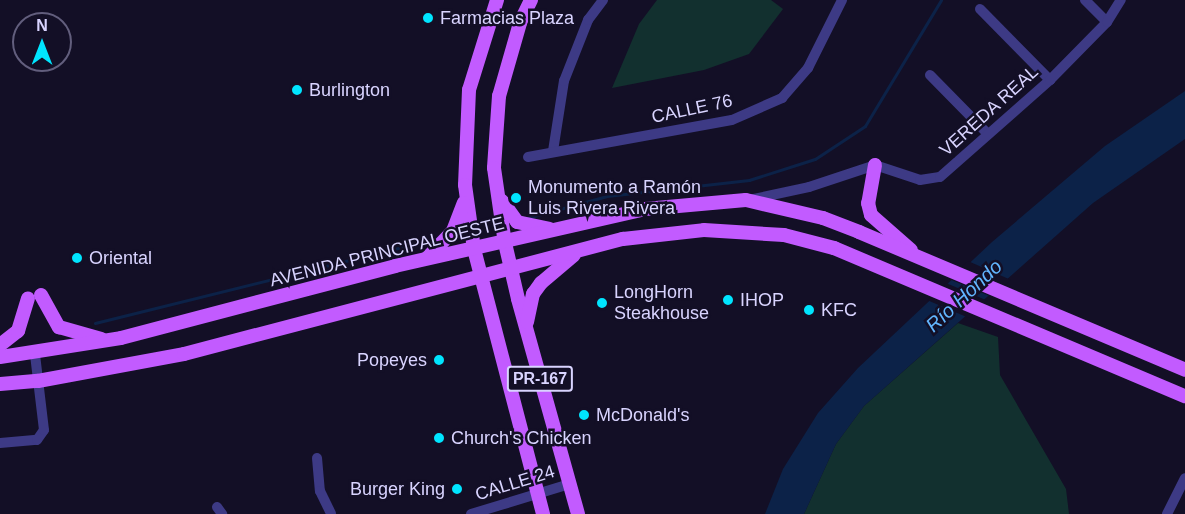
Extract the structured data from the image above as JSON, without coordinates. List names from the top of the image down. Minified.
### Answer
{"streets":{"main road":["AVENIDA PRINCIPAL OESTE","PR-167"],"street":["CALLE 76","VEREDA REAL","CALLE 24"]},"crossings":[["AVENIDA PRINCIPAL OESTE","PR-167"],["PR-167","CALLE 24"]],"water":["Río Hondo"],"places":["Farmacias Plaza","Burlington","Monumento a Ramón Luis Rivera Rivera","Oriental","IHOP","LongHorn Steakhouse","KFC","Popeyes","McDonald's","Church's Chicken","Burger King"],"north":"top"}
